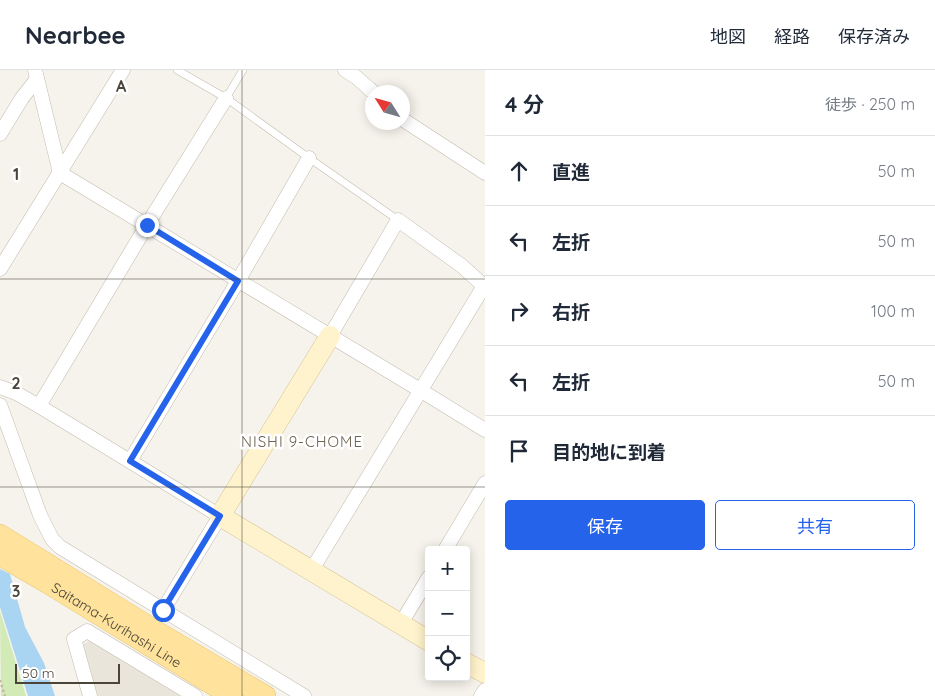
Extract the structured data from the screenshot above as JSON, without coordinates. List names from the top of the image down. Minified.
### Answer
{"streets":{"main road":["Saitama-Kurihashi Line"]},"districts":["NISHI 9-CHOME"],"scale_bar":"50 m","north":"top left","page":{"header":"Nearbee","nav":["地図","経路","保存済み"],"heading":["4 分","徒歩 · 250 m"],"list":[["直進","50 m"],["左折","50 m"],["右折","100 m"],["左折","50 m"],"目的地に到着"],"buttons":["保存","共有"],"map_buttons":["+","−"],"scale":"50 m"},"grid":{"columns":["A"],"rows":["1","2","3"]}}
